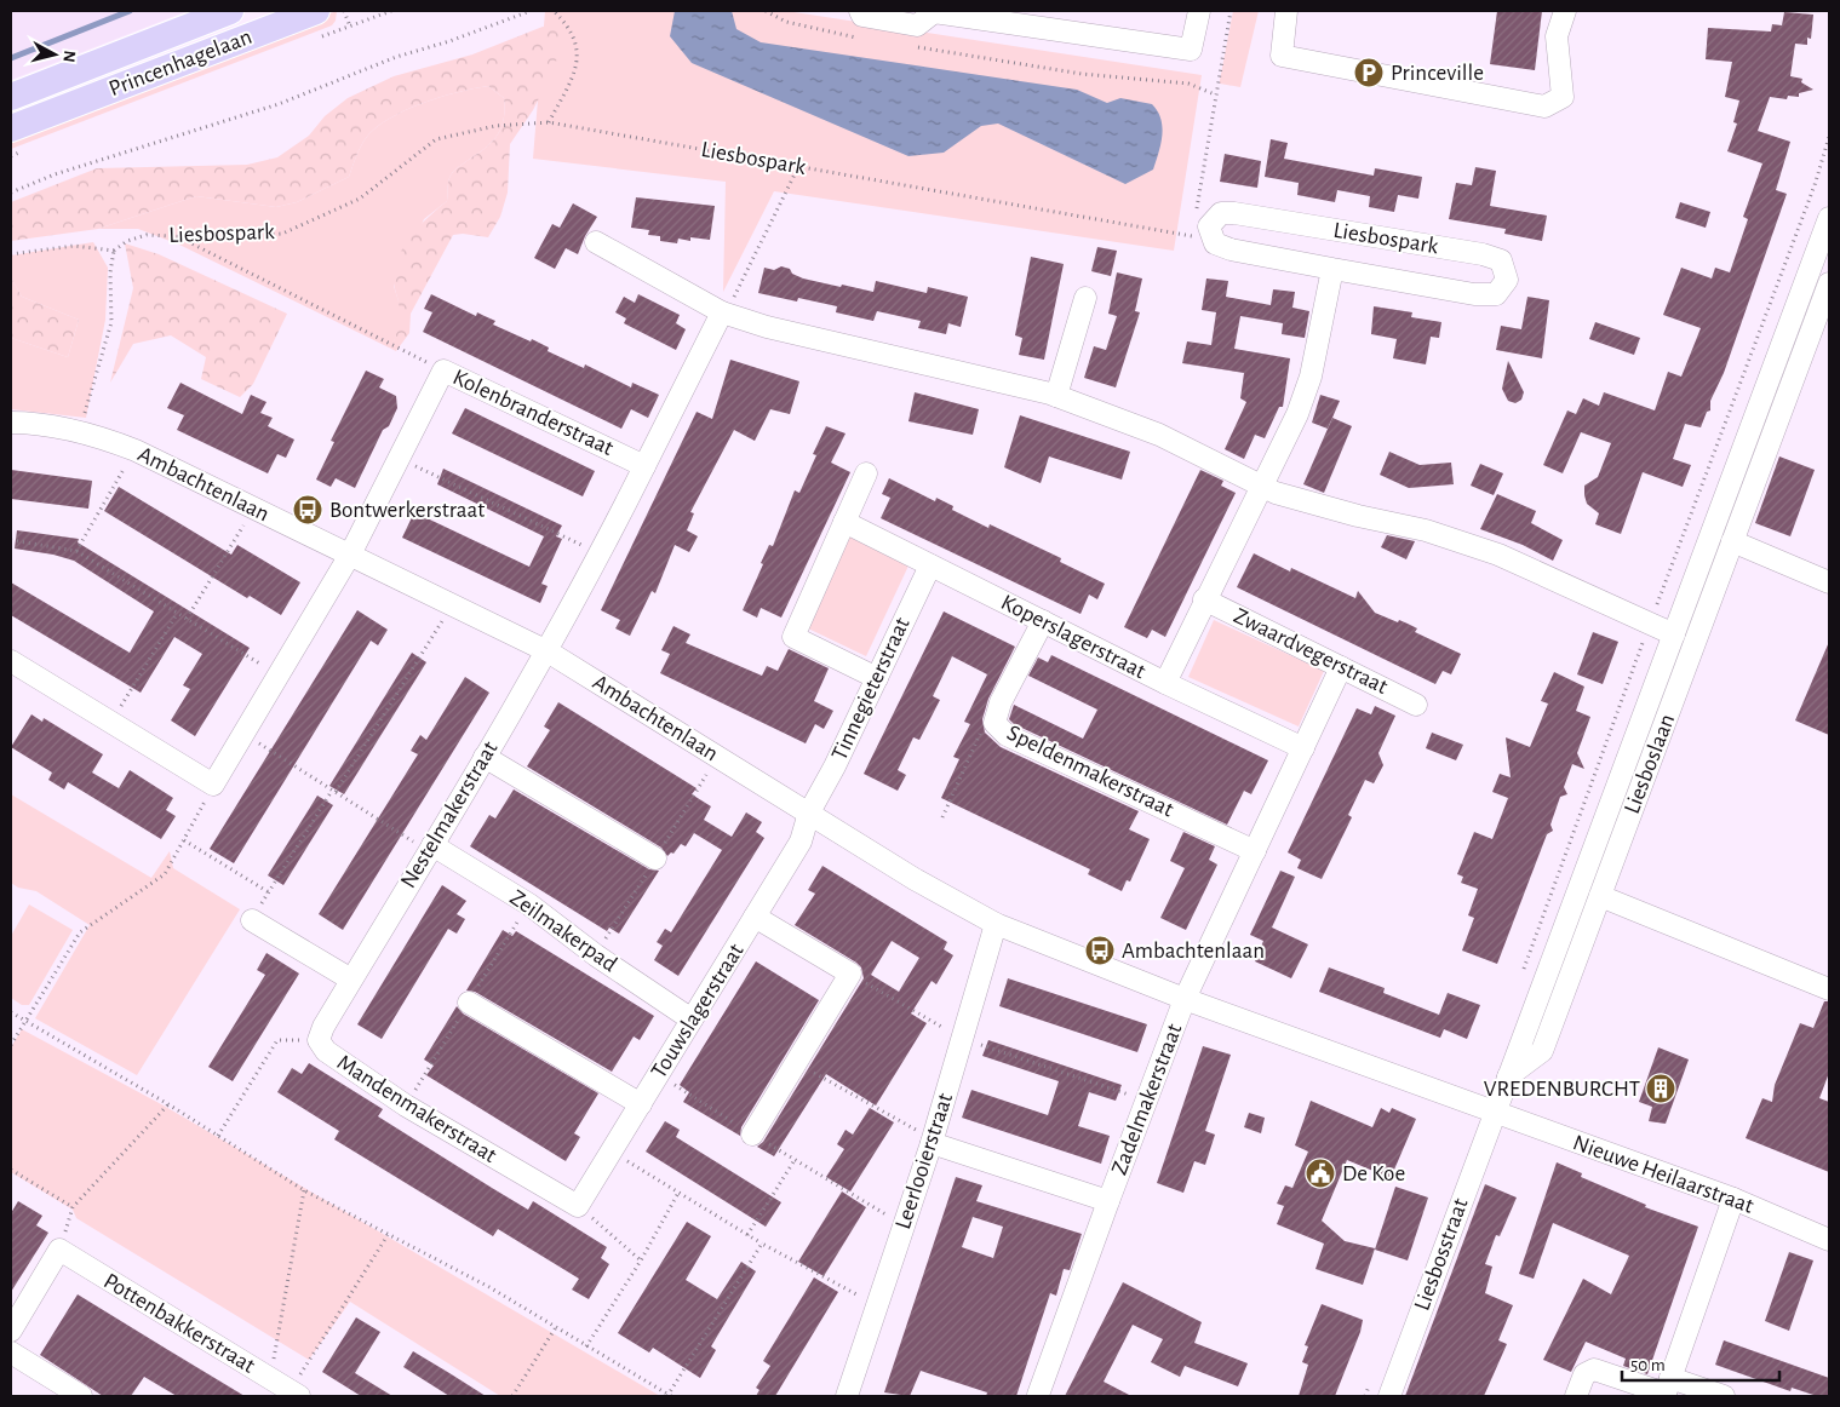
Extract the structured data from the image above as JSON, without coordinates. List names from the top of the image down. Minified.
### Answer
{"streets":{"main road":["Princenhagelaan"],"street":["Liesbospark","Kolenbranderstraat","Ambachtenlaan","Koperslagerstraat","Zwaardvegerstraat","Tinnegieterstraat","Liesboslaan","Speldenmakerstraat","Nestelmakerstraat","Zeilmakerpad","Touwslagerstraat","Zadelmakerstraat","Mandenmakerstraat","Leerlooierstraat","Nieuwe Heilaarstraat","Liesbosstraat","Pottenbakkerstraat"]},"crossings":[["Kolenbranderstraat","Ambachtenlaan"],["Ambachtenlaan","Tinnegieterstraat"],["Ambachtenlaan","Liesboslaan"],["Ambachtenlaan","Nestelmakerstraat"],["Ambachtenlaan","Touwslagerstraat"],["Ambachtenlaan","Zadelmakerstraat"],["Ambachtenlaan","Leerlooierstraat"],["Ambachtenlaan","Nieuwe Heilaarstraat"],["Ambachtenlaan","Liesbosstraat"],["Koperslagerstraat","Tinnegieterstraat"],["Koperslagerstraat","Speldenmakerstraat"],["Tinnegieterstraat","Touwslagerstraat"],["Liesboslaan","Nieuwe Heilaarstraat"],["Liesboslaan","Liesbosstraat"],["Nestelmakerstraat","Zeilmakerpad"],["Nestelmakerstraat","Mandenmakerstraat"],["Zeilmakerpad","Touwslagerstraat"],["Touwslagerstraat","Mandenmakerstraat"],["Zadelmakerstraat","Leerlooierstraat"],["Nieuwe Heilaarstraat","Liesbosstraat"]],"places":{"parking":["Princeville"],"bus stop":["Bontwerkerstraat","Ambachtenlaan"],"building":["VREDENBURCHT"],"public building":["De Koe"]},"scale_bar":"50 m","north":"right"}
